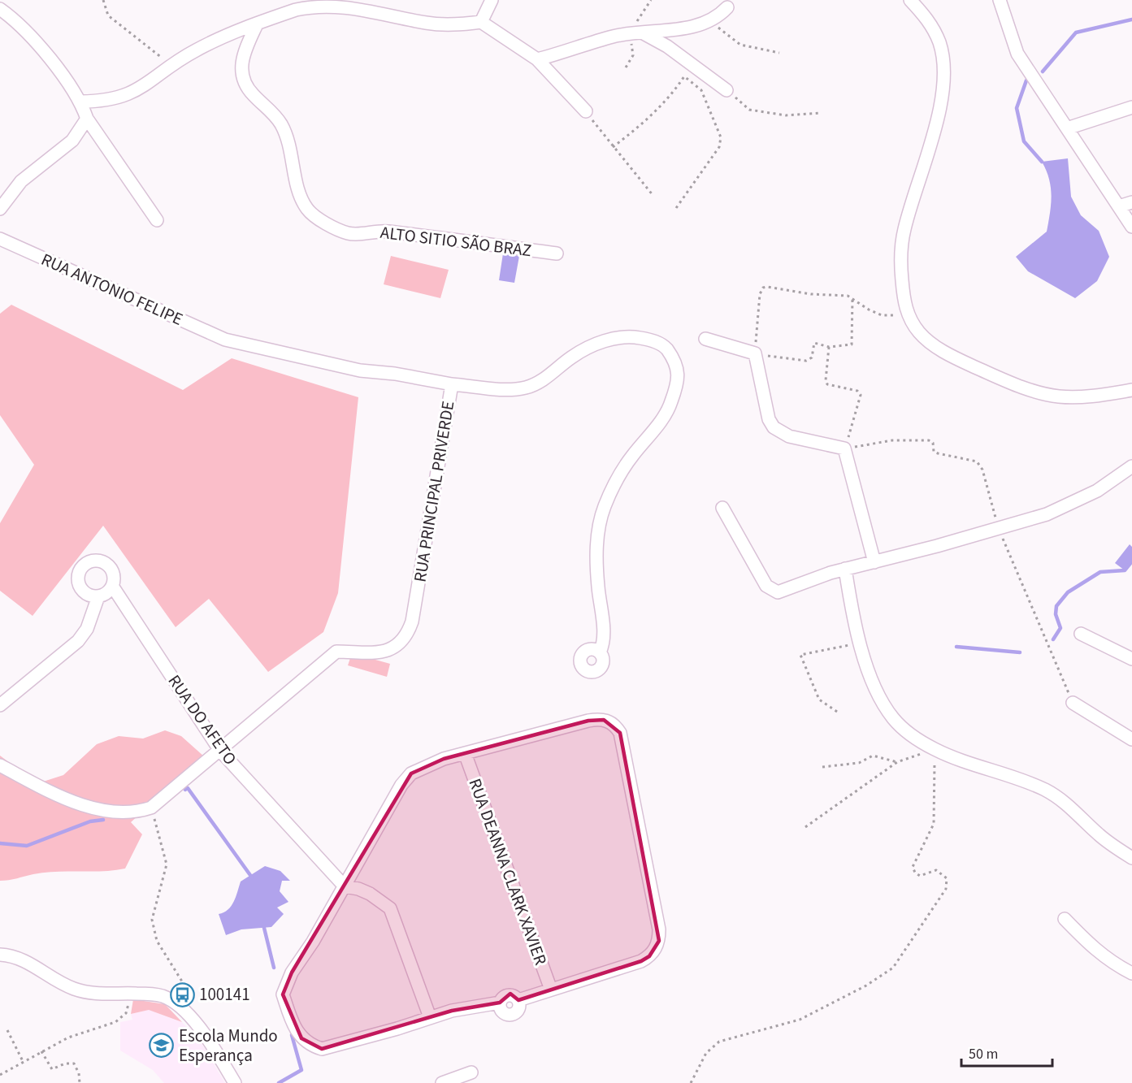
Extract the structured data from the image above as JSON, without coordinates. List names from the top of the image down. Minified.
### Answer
{"streets":{"street":["ALTO SITIO SÃO BRAZ","RUA ANTONIO FELIPE","RUA PRINCIPAL PRIVERDE","RUA DO AFETO","RUA DEANNA CLARK XAVIER"]},"crossings":[["RUA ANTONIO FELIPE","RUA PRINCIPAL PRIVERDE"],["RUA PRINCIPAL PRIVERDE","RUA DO AFETO"]],"places":{"bus stop":["100141"],"school or university":["Escola Mundo Esperança"]},"scale_bar":"50 m"}
